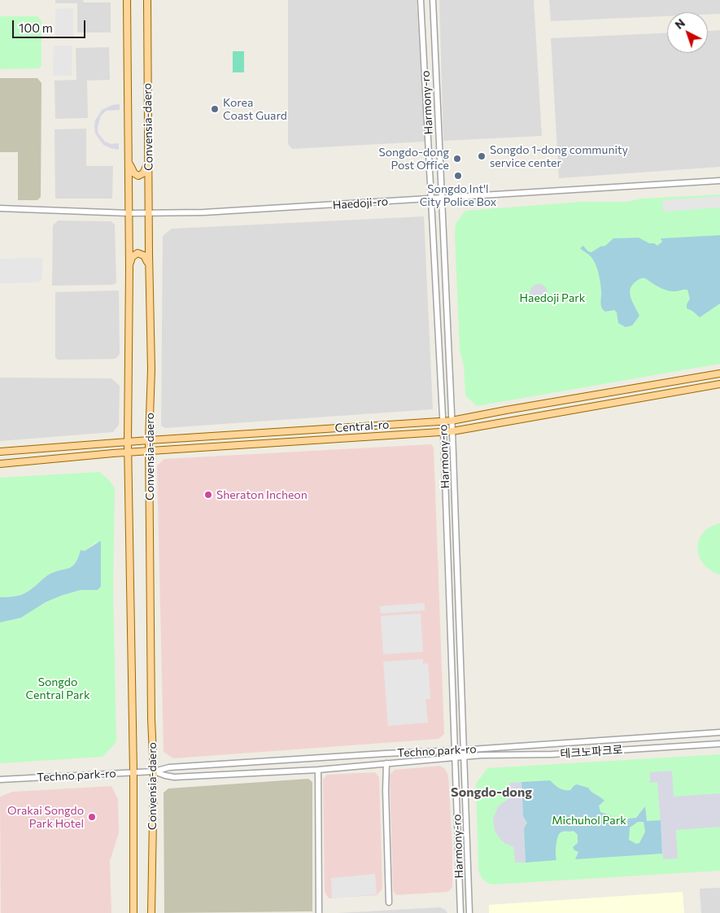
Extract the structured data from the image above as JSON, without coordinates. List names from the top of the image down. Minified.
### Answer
{"streets":{"main road":["Convensia-daero","Central-ro"],"street":["Harmony-ro","Haedoji-ro","Techno park-ro","테크노파크로"]},"crossings":[["Harmony-ro","Haedoji-ro"],["Harmony-ro","Central-ro"],["Harmony-ro","Techno park-ro"],["Harmony-ro","테크노파크로"],["Convensia-daero","Haedoji-ro"],["Convensia-daero","Central-ro"],["Convensia-daero","Techno park-ro"],["Techno park-ro","테크노파크로"]],"districts":["Songdo-dong"],"parks":["Haedoji Park","Songdo Central Park","Michuhol Park"],"places":["Korea Coast Guard","Songdo 1-dong community service center","Songdo-dong Post Office","Songdo Int'l City Police Box","Sheraton Incheon","Orakai Songdo Park Hotel"],"scale_bar":"100 m","north":"top left"}
